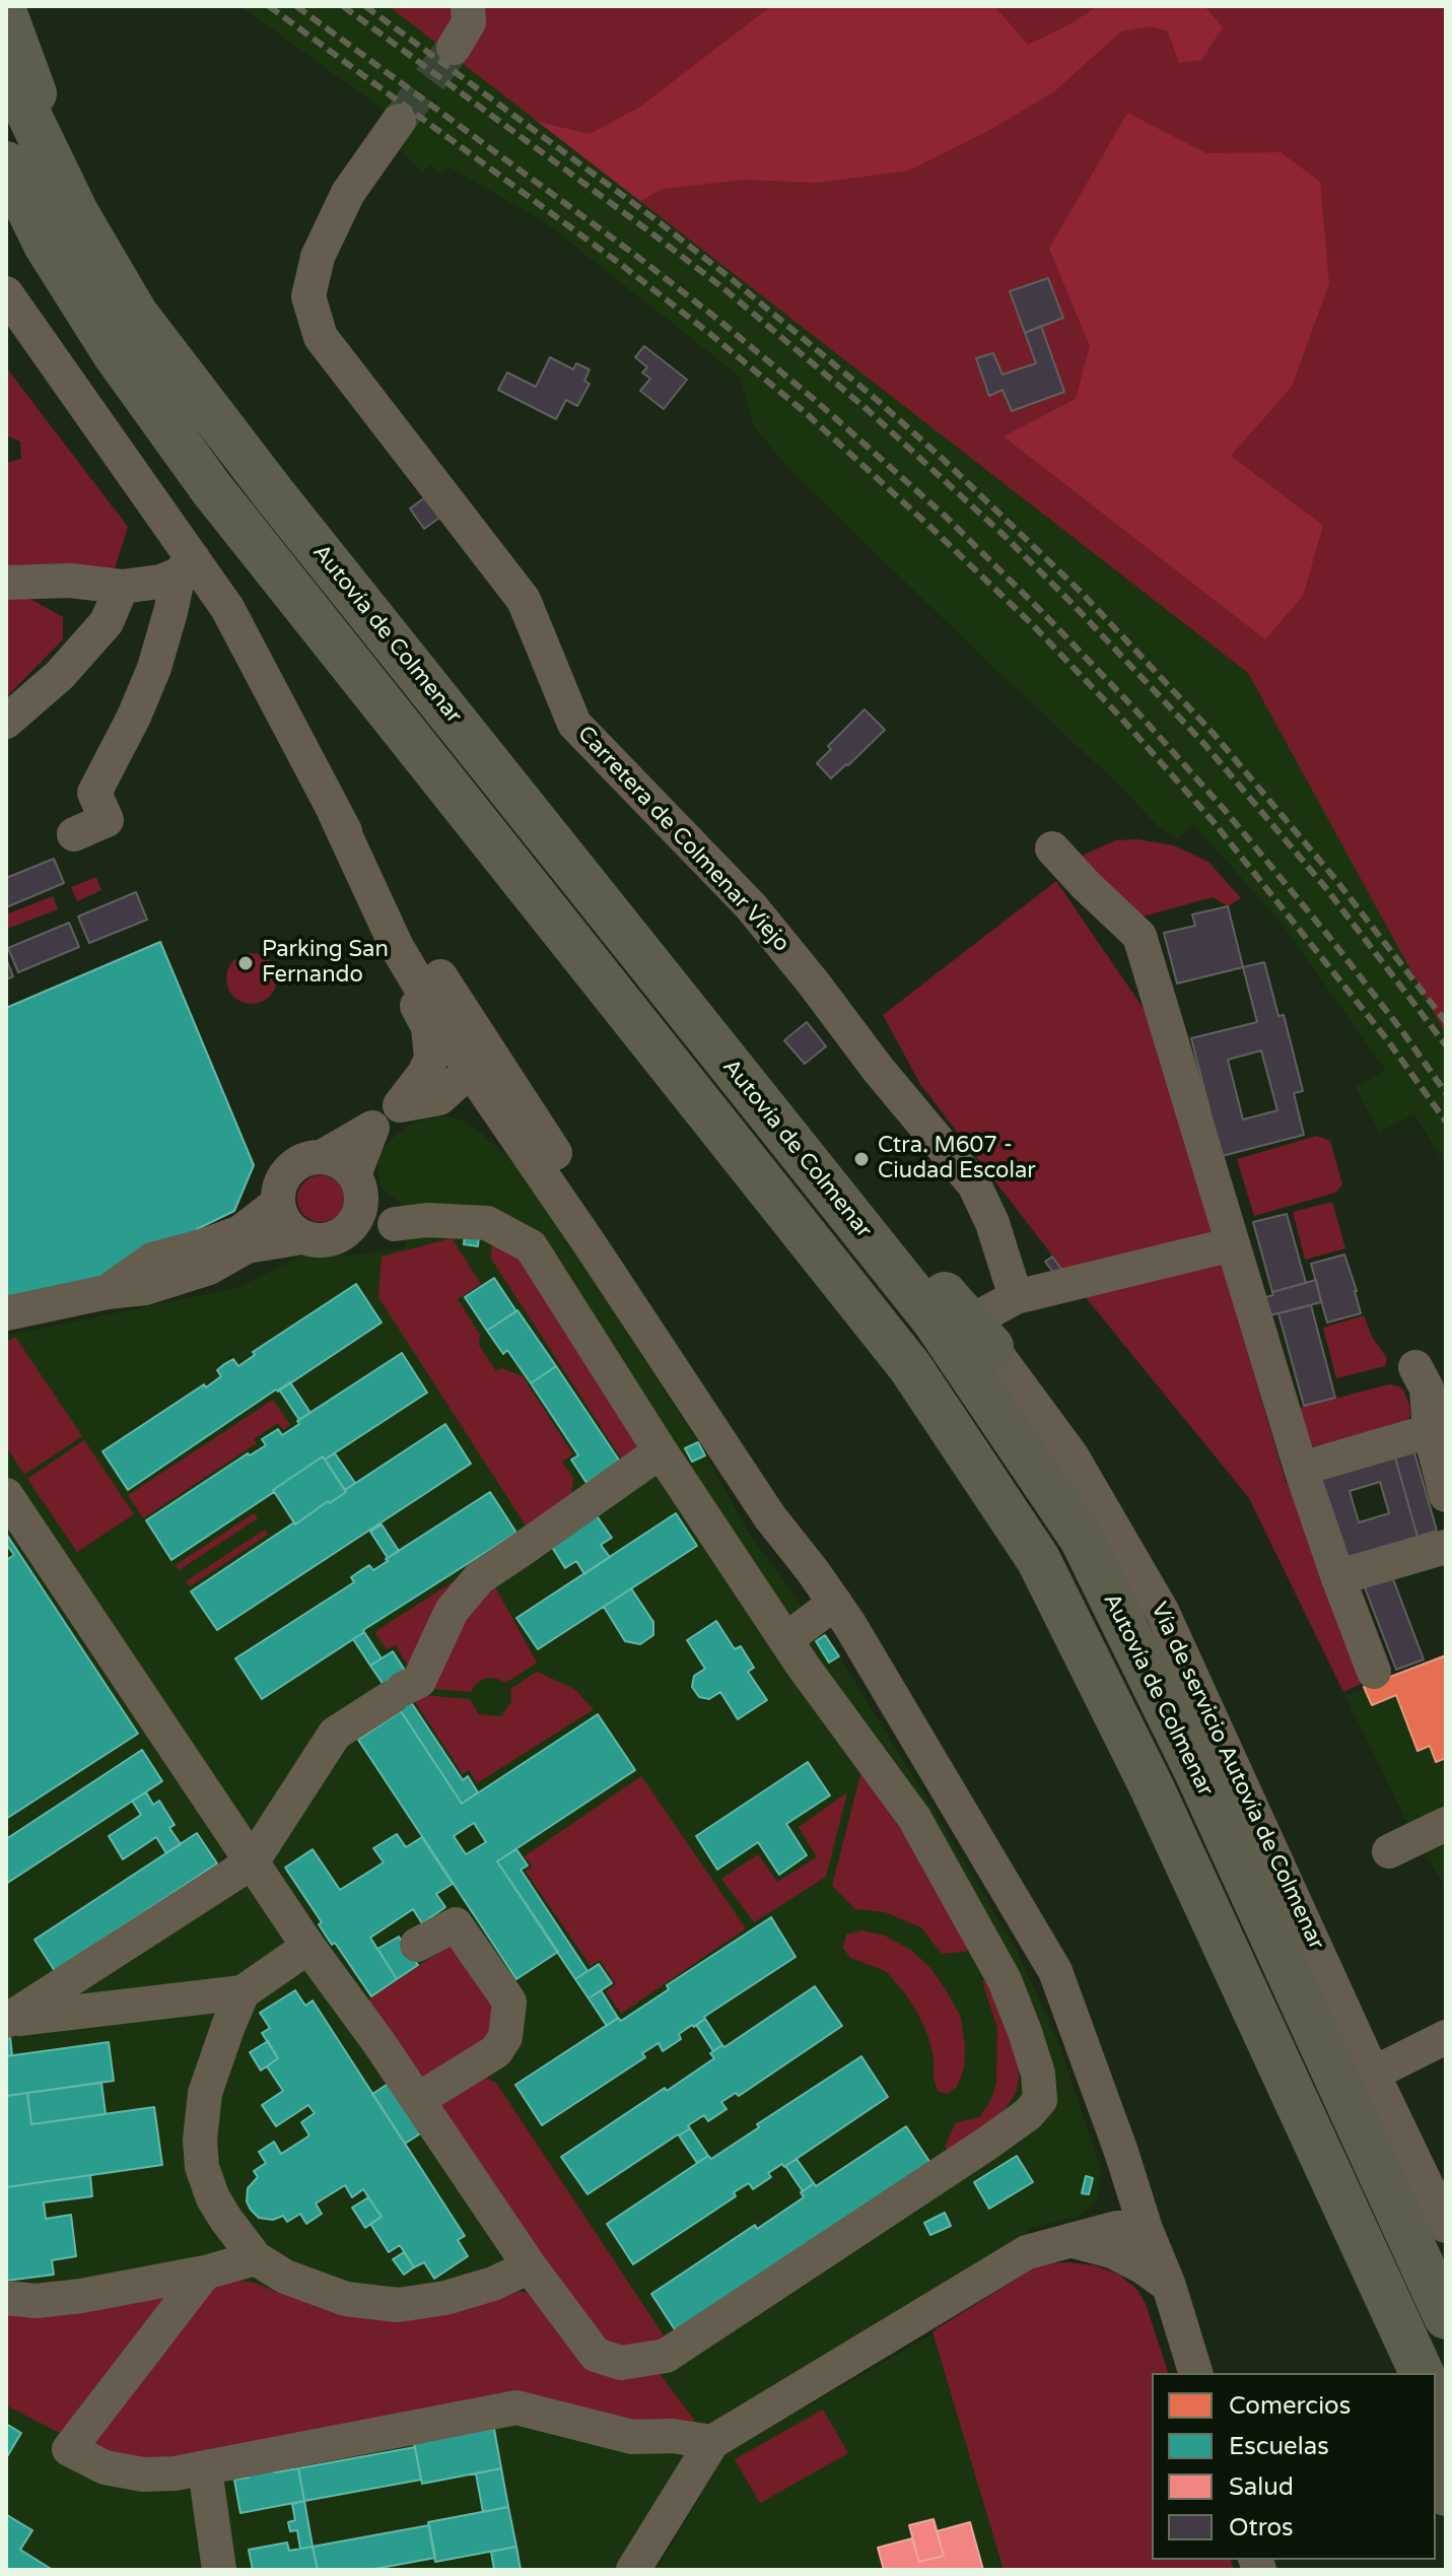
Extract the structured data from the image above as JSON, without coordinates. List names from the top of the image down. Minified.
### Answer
{"streets":{"highway":["Autovía de Colmenar"],"street":["Carretera de Colmenar Viejo","Vía de servicio Autovía de Colmenar"]},"places":["Parking San Fernando","Ctra. M607 - Ciudad Escolar"],"legend":["Comercios","Escuelas","Salud","Otros"]}
